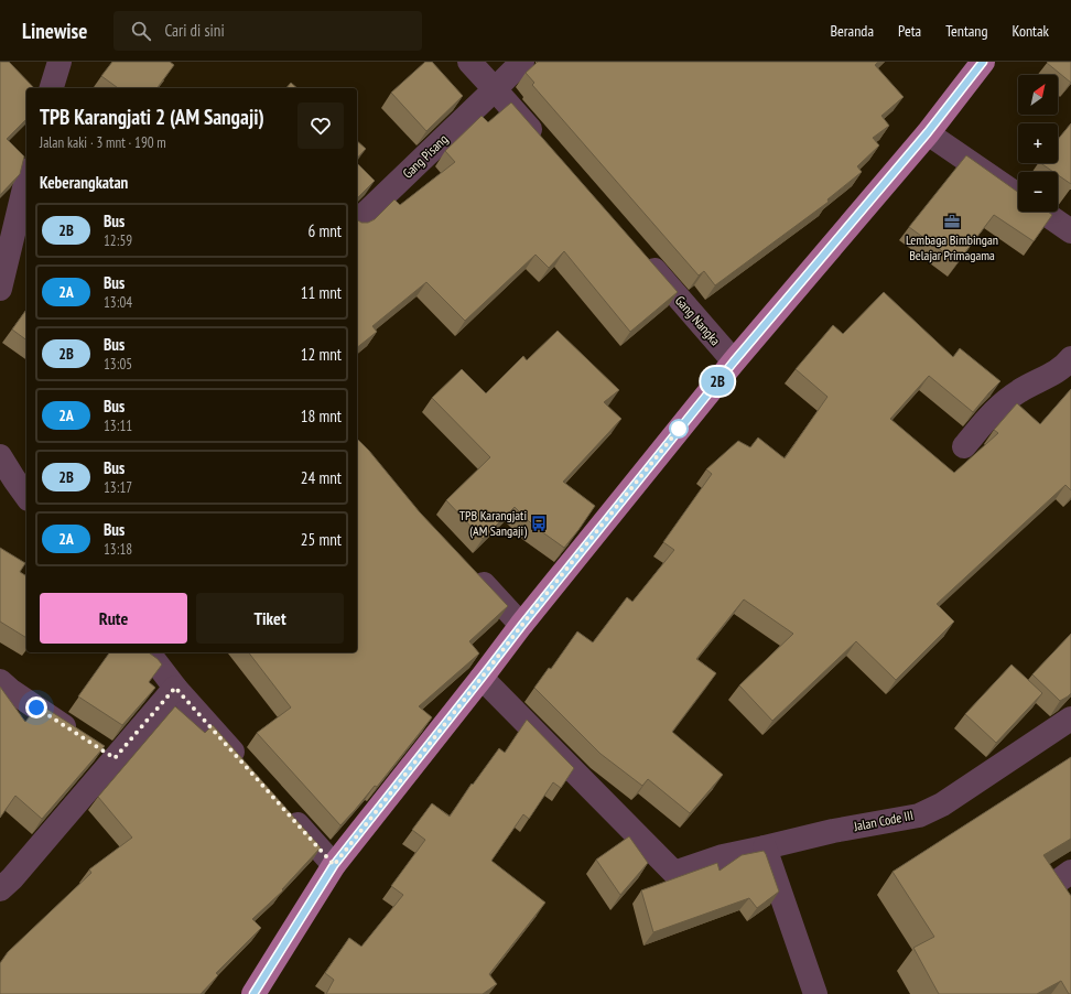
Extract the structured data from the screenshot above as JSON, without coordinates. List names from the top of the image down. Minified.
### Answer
{"streets":{"street":["Gang Pisang","Gang Nangka","Jalan Code III"]},"places":{"office":["Lembaga Bimbingan Belajar Primagama"],"bus stop":["TPB Karangjati (AM Sangaji)"]},"lines":["bus line 2B"],"north":"top right","page":{"header":"Linewise","search":"Cari di sini","nav":["Beranda","Peta","Tentang","Kontak"],"on_map":"2B","map_buttons":["+","−"],"heading":[["TPB Karangjati 2 (AM Sangaji)","Jalan kaki · 3 mnt · 190 m"],"Keberangkatan"],"list":[{"mark":"2B","name":"Bus","note":"12:59","value":"6 mnt"},{"mark":"2A","name":"Bus","note":"13:04","value":"11 mnt"},{"mark":"2B","name":"Bus","note":"13:05","value":"12 mnt"},{"mark":"2A","name":"Bus","note":"13:11","value":"18 mnt"},{"mark":"2B","name":"Bus","note":"13:17","value":"24 mnt"},{"mark":"2A","name":"Bus","note":"13:18","value":"25 mnt"}],"buttons":["Rute","Tiket"]}}
